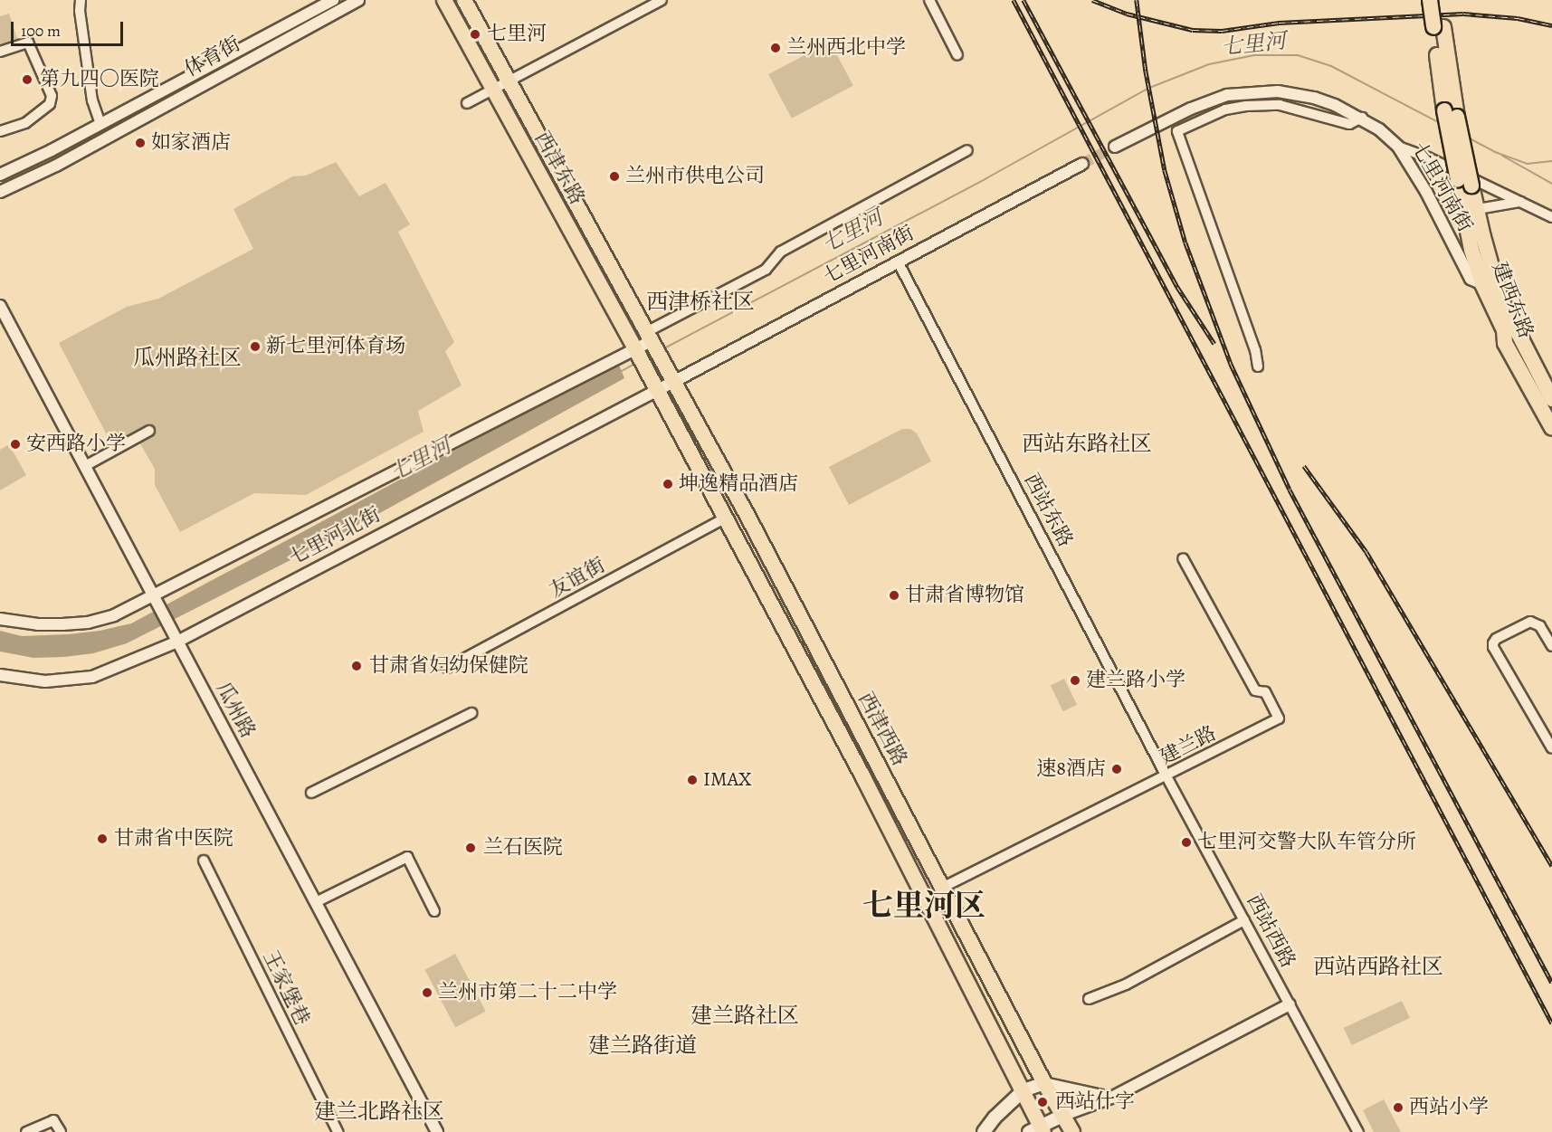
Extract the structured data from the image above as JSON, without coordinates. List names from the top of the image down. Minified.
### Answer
{"streets":{"main road":["西津东路","建西东路","西津西路"],"street":["体育街","七里河南街","西站东路","七里河北街","友谊街","瓜州路","建兰路","西站西路","王家堡巷"]},"crossings":[["西津东路","七里河北街"],["西津东路","西津西路"],["七里河南街","建西东路"],["七里河南街","西站东路"],["七里河南街","七里河北街"],["七里河南街","西津西路"],["西站东路","建兰路"],["西站东路","西站西路"],["七里河北街","瓜州路"],["七里河北街","西津西路"],["友谊街","西津西路"],["西津西路","建兰路"],["建兰路","西站西路"]],"districts":["西津桥社区","瓜州路社区","西站东路社区","七里河区","西站西路社区","建兰路社区","建兰路街道","建兰北路社区"],"water":["七里河"],"places":["七里河","兰州西北中学","第九四〇医院","如家酒店","兰州市供电公司","新七里河体育场","安西路小学","坤逸精品酒店","甘肃省博物馆","甘肃省妇幼保健院","建兰路小学","速8酒店","IMAX","甘肃省中医院","七里河交警大队车管分所","兰石医院","兰州市第二十二中学","西站什字","西站小学"],"scale_bar":"100 m"}
